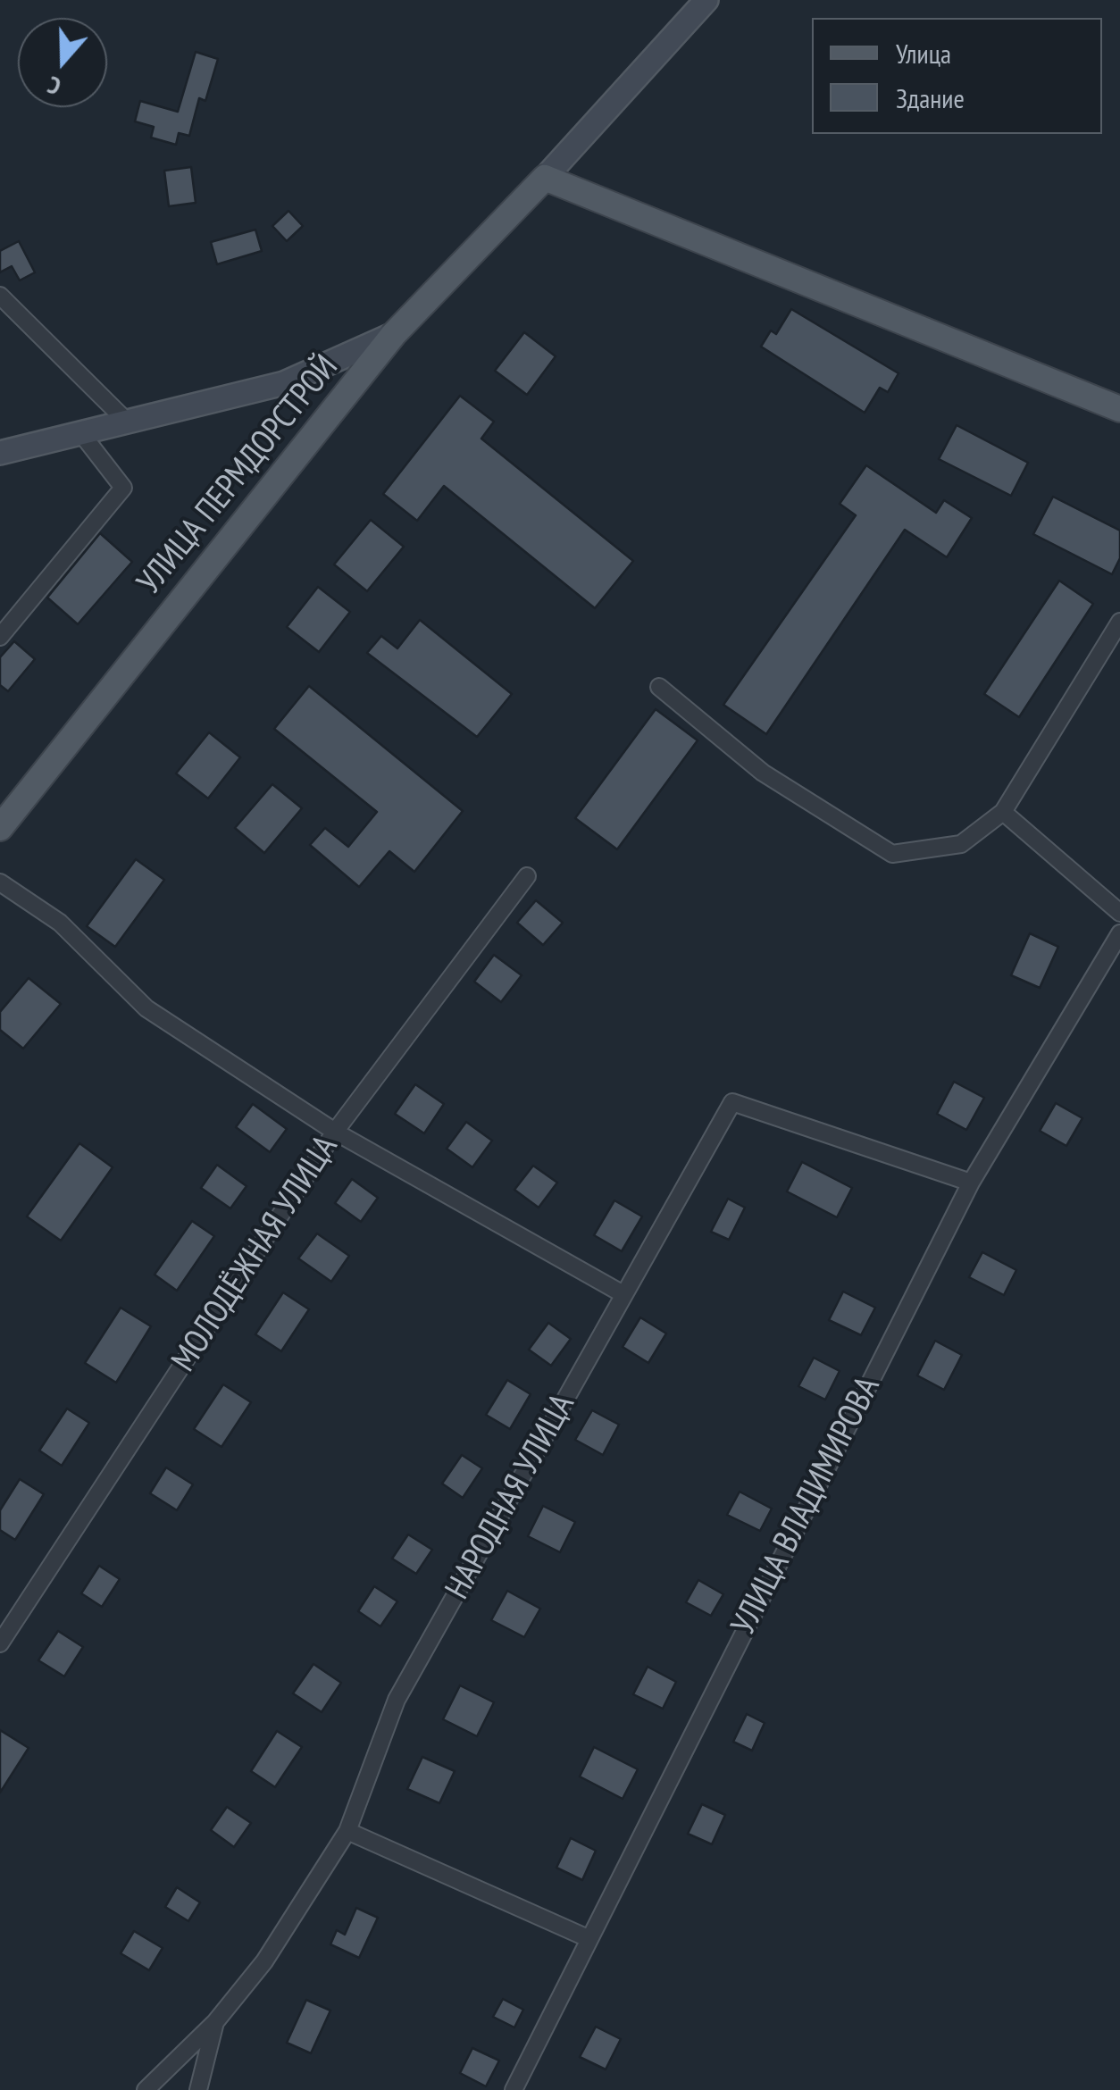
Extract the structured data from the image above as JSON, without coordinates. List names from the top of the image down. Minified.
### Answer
{"streets":{"main road":["УЛИЦА ПЕРМДОРСТРОЙ"],"street":["МОЛОДЁЖНАЯ УЛИЦА","НАРОДНАЯ УЛИЦА","УЛИЦА ВЛАДИМИРОВА"]},"crossings":[["НАРОДНАЯ УЛИЦА","УЛИЦА ВЛАДИМИРОВА"]],"legend":["Улица","Здание"],"north":"bottom"}
